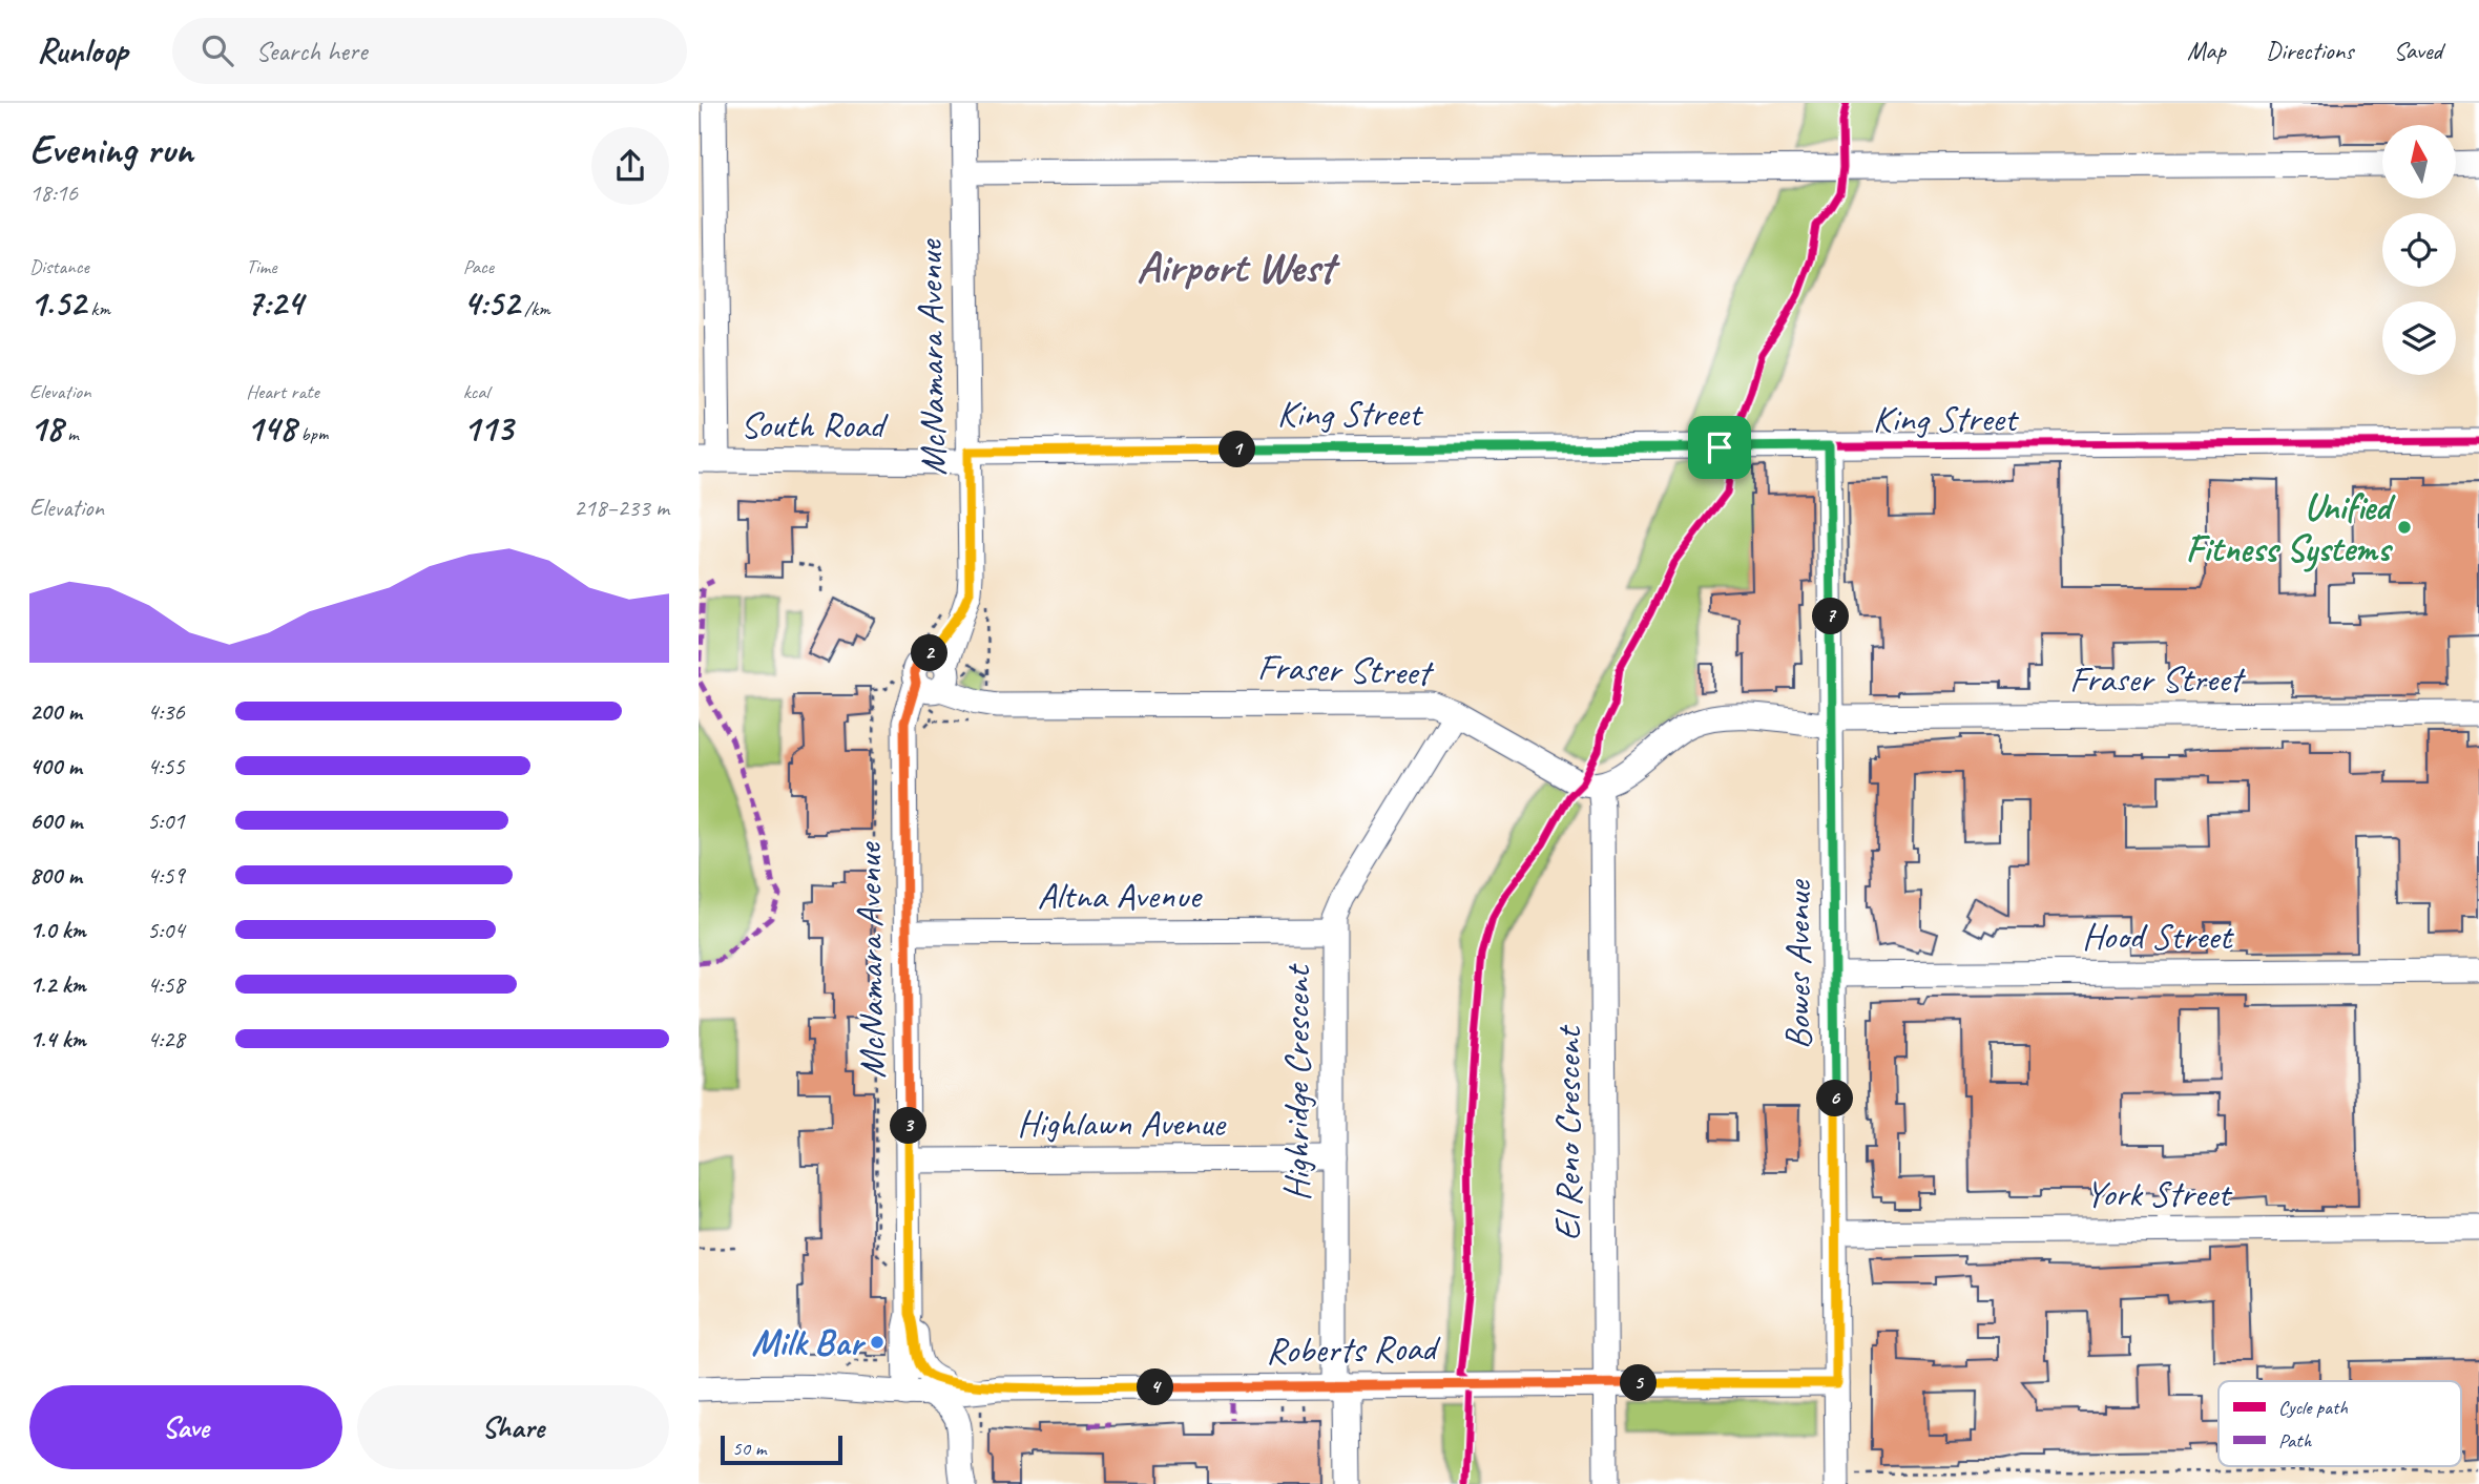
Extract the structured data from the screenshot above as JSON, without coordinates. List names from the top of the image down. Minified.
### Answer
{"streets":{"street":["McNamara Avenue","King Street","South Road","Fraser Street","Altna Avenue","Hood Street","Bowes Avenue","Highridge Crescent","Highlawn Avenue","El Reno Crescent","York Street","Roberts Road"]},"crossings":[["McNamara Avenue","King Street"],["McNamara Avenue","South Road"],["McNamara Avenue","Fraser Street"],["McNamara Avenue","Altna Avenue"],["McNamara Avenue","Highlawn Avenue"],["McNamara Avenue","Roberts Road"],["King Street","South Road"],["King Street","Bowes Avenue"],["Fraser Street","Bowes Avenue"],["Fraser Street","Highridge Crescent"],["Fraser Street","El Reno Crescent"],["Altna Avenue","Highridge Crescent"],["Hood Street","Bowes Avenue"],["Bowes Avenue","York Street"],["Bowes Avenue","Roberts Road"],["Highridge Crescent","Highlawn Avenue"],["Highridge Crescent","Roberts Road"],["El Reno Crescent","Roberts Road"]],"districts":["Airport West"],"places":["Unified Fitness Systems","Milk Bar"],"legend":["Cycle path","Path"],"scale_bar":"50 m","north":"top","page":{"header":"Runloop","search":"Search here","nav":["Map","Directions","Saved"],"heading":["Evening run","18:16"],"stats":[["Distance","1.52 km"],["Time","7:24"],["Pace","4:52 /km"],["Elevation","18 m"],["Heart rate","148 bpm"],["kcal","113"]],"pins":["1","7","2","6","3","5","4"],"chart":["Elevation","218–233 m"],"list":[{"name":"200 m","note":"4:36"},{"name":"400 m","note":"4:55"},{"name":"600 m","note":"5:01"},{"name":"800 m","note":"4:59"},{"name":"1.0 km","note":"5:04"},{"name":"1.2 km","note":"4:58"},{"name":"1.4 km","note":"4:28"}],"buttons":["Save","Share"],"scale":"50 m"}}
